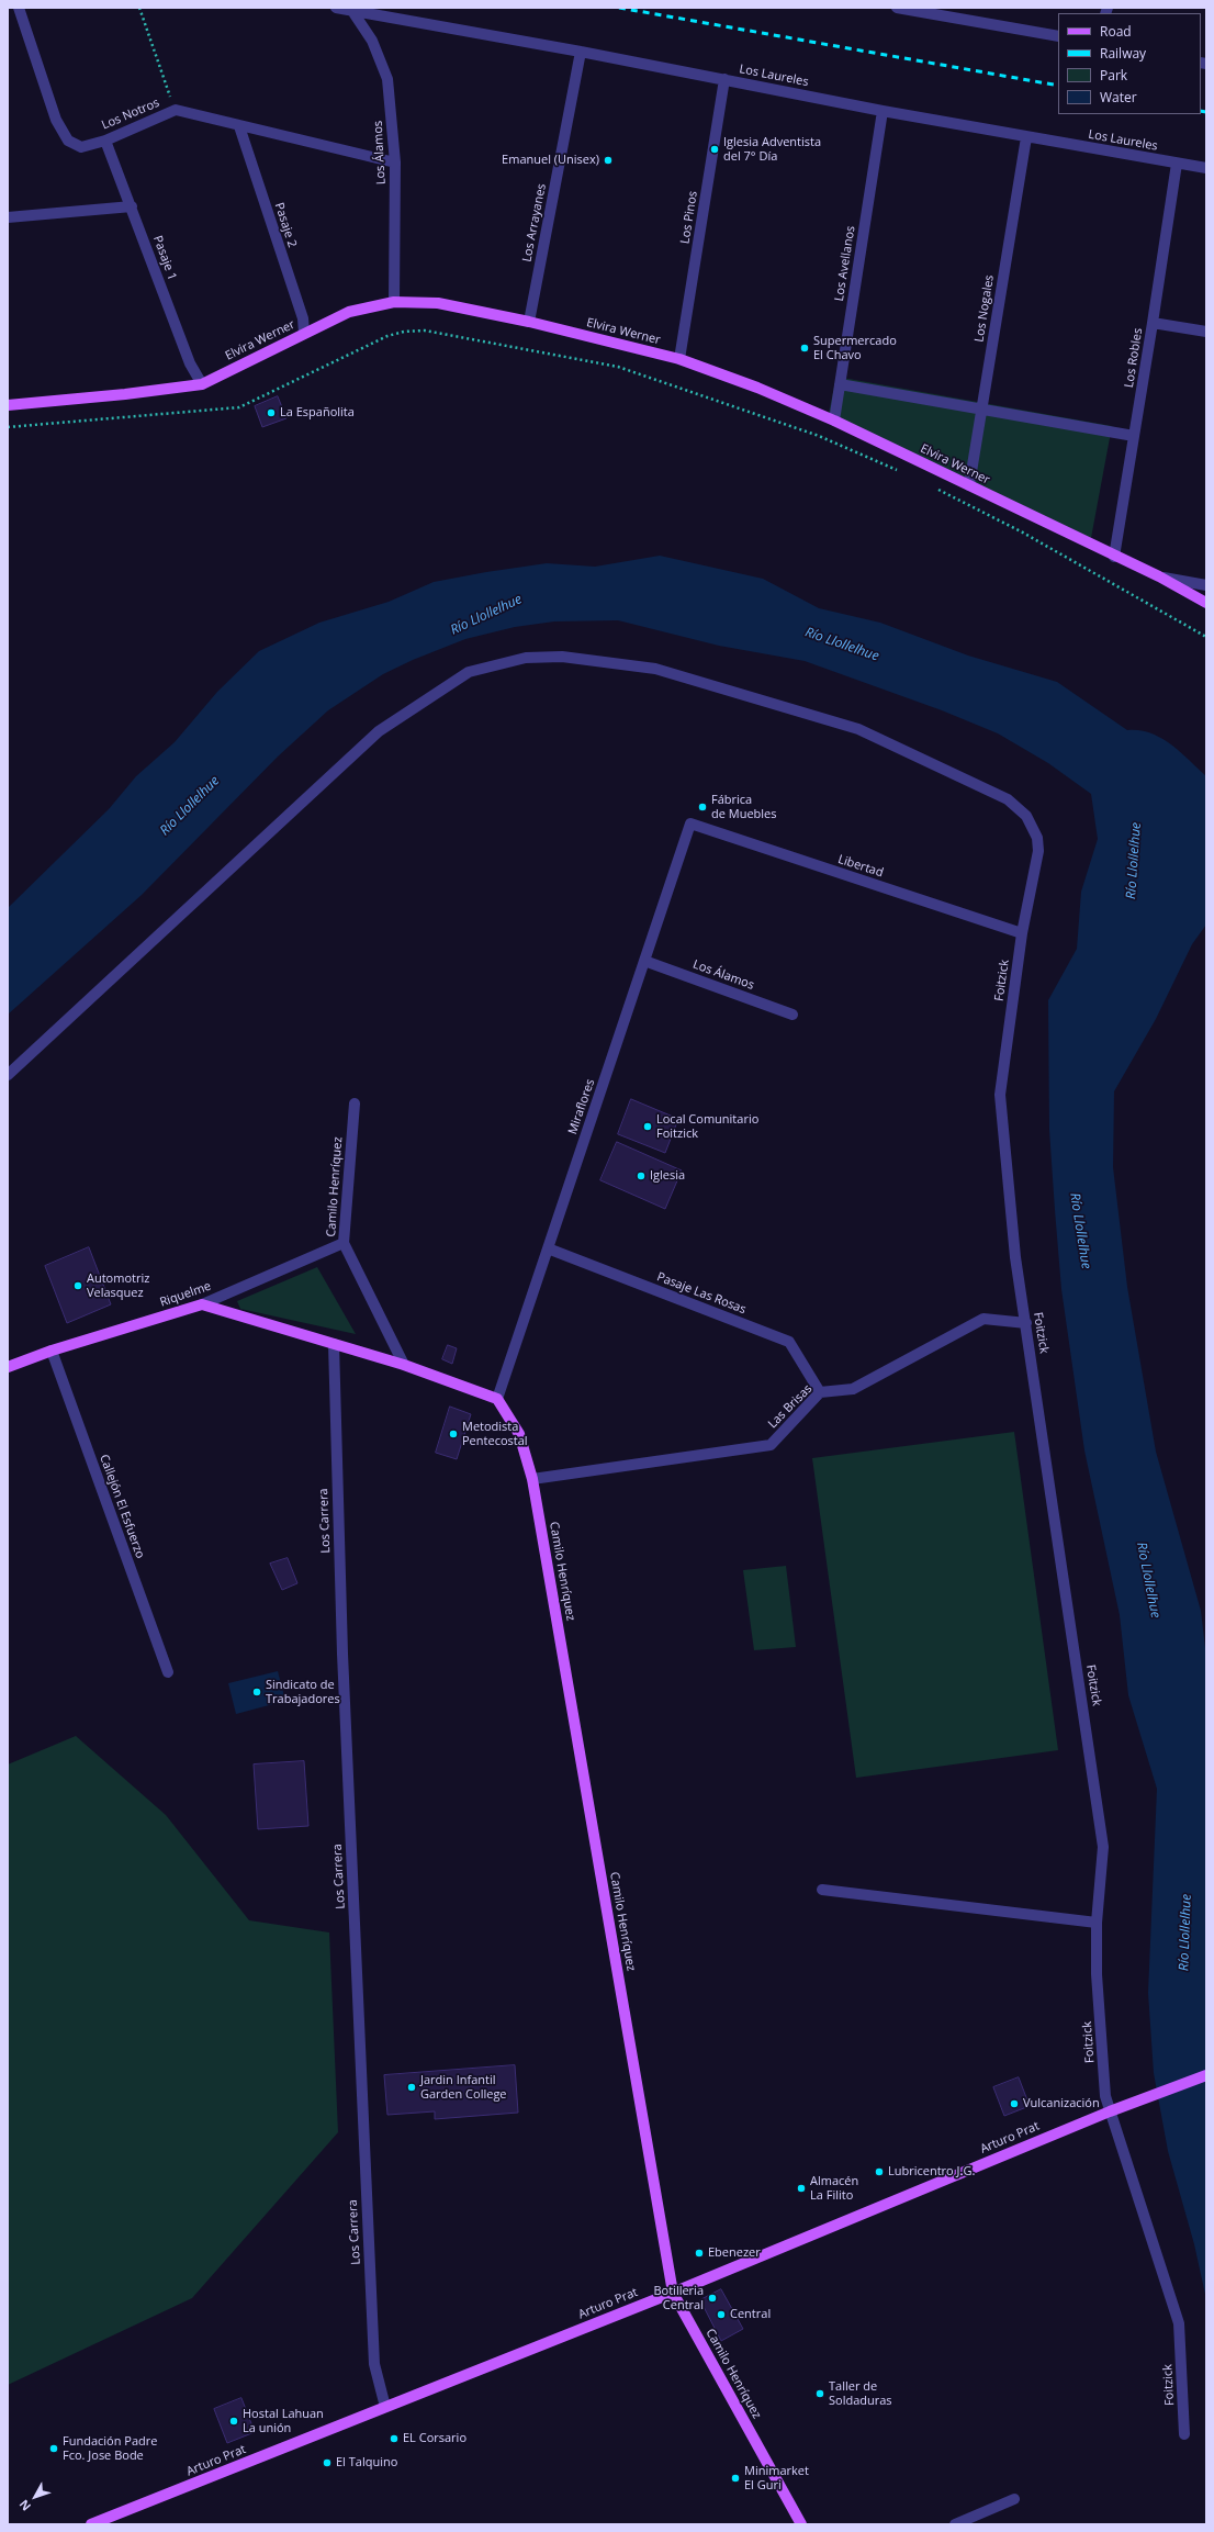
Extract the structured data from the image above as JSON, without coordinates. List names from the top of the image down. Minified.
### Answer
{"streets":{"main road":["Elvira Werner","Camilo Henríquez","Riquelme","Arturo Prat"],"street":["Los Laureles","Los Notros","Los Álamos","Los Pinos","Los Arrayanes","Pasaje 2","Pasaje 1","Los Avellanos","Los Nogales","Los Robles","Libertad","Foitzick","Miraflores","Pasaje Las Rosas","Las Brisas","Callejón El Esfuerzo","Los Carrera"]},"crossings":[["Los Laureles","Los Álamos"],["Los Laureles","Los Pinos"],["Los Laureles","Los Arrayanes"],["Los Laureles","Los Avellanos"],["Los Laureles","Los Nogales"],["Los Laureles","Los Robles"],["Los Notros","Los Álamos"],["Los Notros","Pasaje 2"],["Los Notros","Pasaje 1"],["Los Álamos","Elvira Werner"],["Los Álamos","Miraflores"],["Los Pinos","Elvira Werner"],["Los Arrayanes","Elvira Werner"],["Pasaje 2","Elvira Werner"],["Pasaje 1","Elvira Werner"],["Los Avellanos","Elvira Werner"],["Los Nogales","Elvira Werner"],["Elvira Werner","Los Robles"],["Libertad","Foitzick"],["Libertad","Miraflores"],["Foitzick","Las Brisas"],["Foitzick","Arturo Prat"],["Miraflores","Camilo Henríquez"],["Miraflores","Pasaje Las Rosas"],["Camilo Henríquez","Riquelme"],["Camilo Henríquez","Las Brisas"],["Camilo Henríquez","Arturo Prat"],["Pasaje Las Rosas","Las Brisas"],["Riquelme","Callejón El Esfuerzo"],["Los Carrera","Arturo Prat"]],"water":["Río Llollelhue"],"places":["Iglesia Adventista del 7° Día","Emanuel (Unisex)","Supermercado El Chavo","La Españolita","Fábrica de Muebles","Local Comunitario Foitzick","Iglesia","Automotriz Velasquez","Metodista Pentecostal","Sindicato de Trabajadores","Jardin Infantil Garden College","Vulcanización","Lubricentro J.G.","Almacén La Filito","Ebenezer","Botilleria Central","Central","Taller de Soldaduras","Hostal Lahuan La unión","EL Corsario","Fundación Padre Fco. Jose Bode","El Talquino","Minimarket El Guri"],"legend":["Road","Railway","Park","Water"],"north":"bottom left"}
